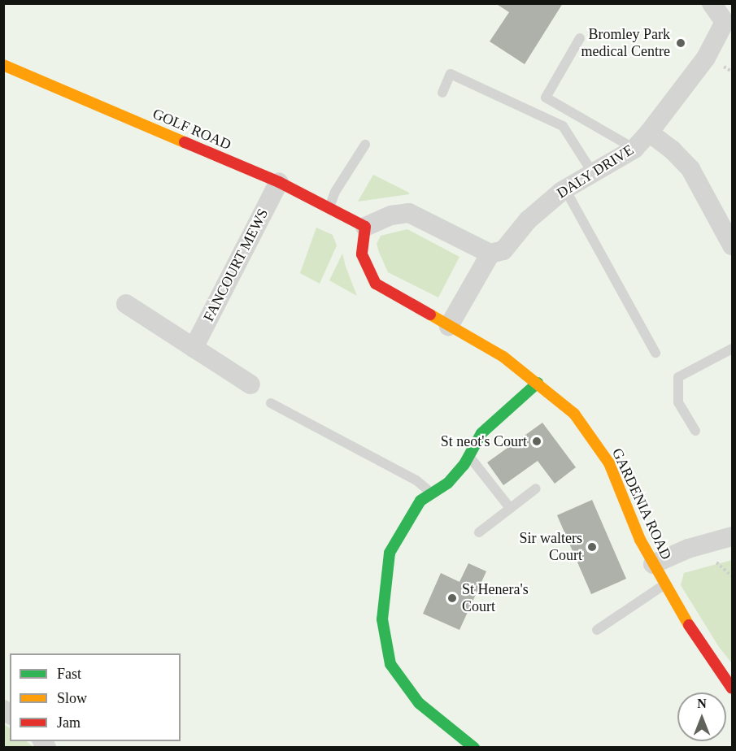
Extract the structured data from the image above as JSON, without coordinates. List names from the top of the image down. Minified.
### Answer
{"streets":{"street":["GOLF ROAD","DALY DRIVE","FANCOURT MEWS","GARDENIA ROAD"]},"crossings":[["GOLF ROAD","FANCOURT MEWS"],["GOLF ROAD","GARDENIA ROAD"]],"places":["Bromley Park medical Centre","St neot's Court","Sir walters Court","St Henera's Court"],"legend":["Fast","Slow","Jam"],"north":"top"}
